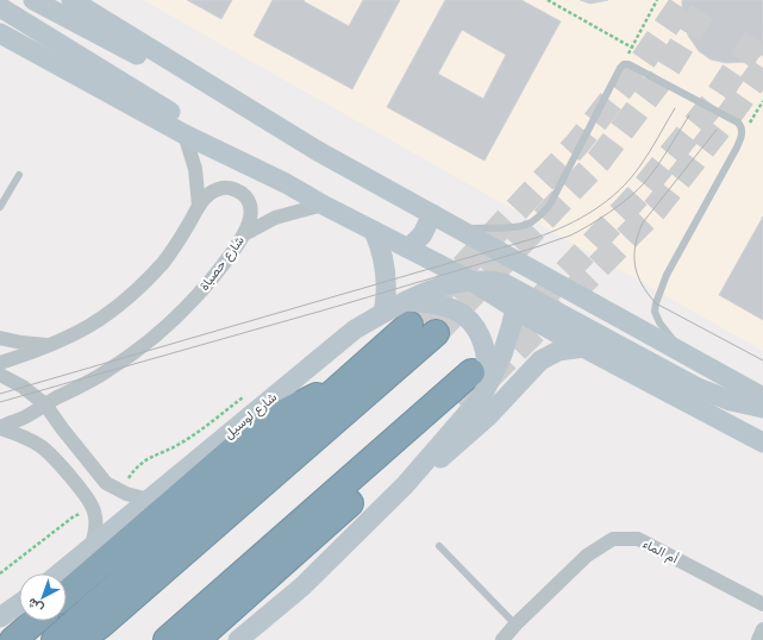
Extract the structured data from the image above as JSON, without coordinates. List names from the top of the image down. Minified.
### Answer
{"streets":{"street":["شارع حصباة","شارع لوسيل","أم الماء"]},"north":"bottom left"}
